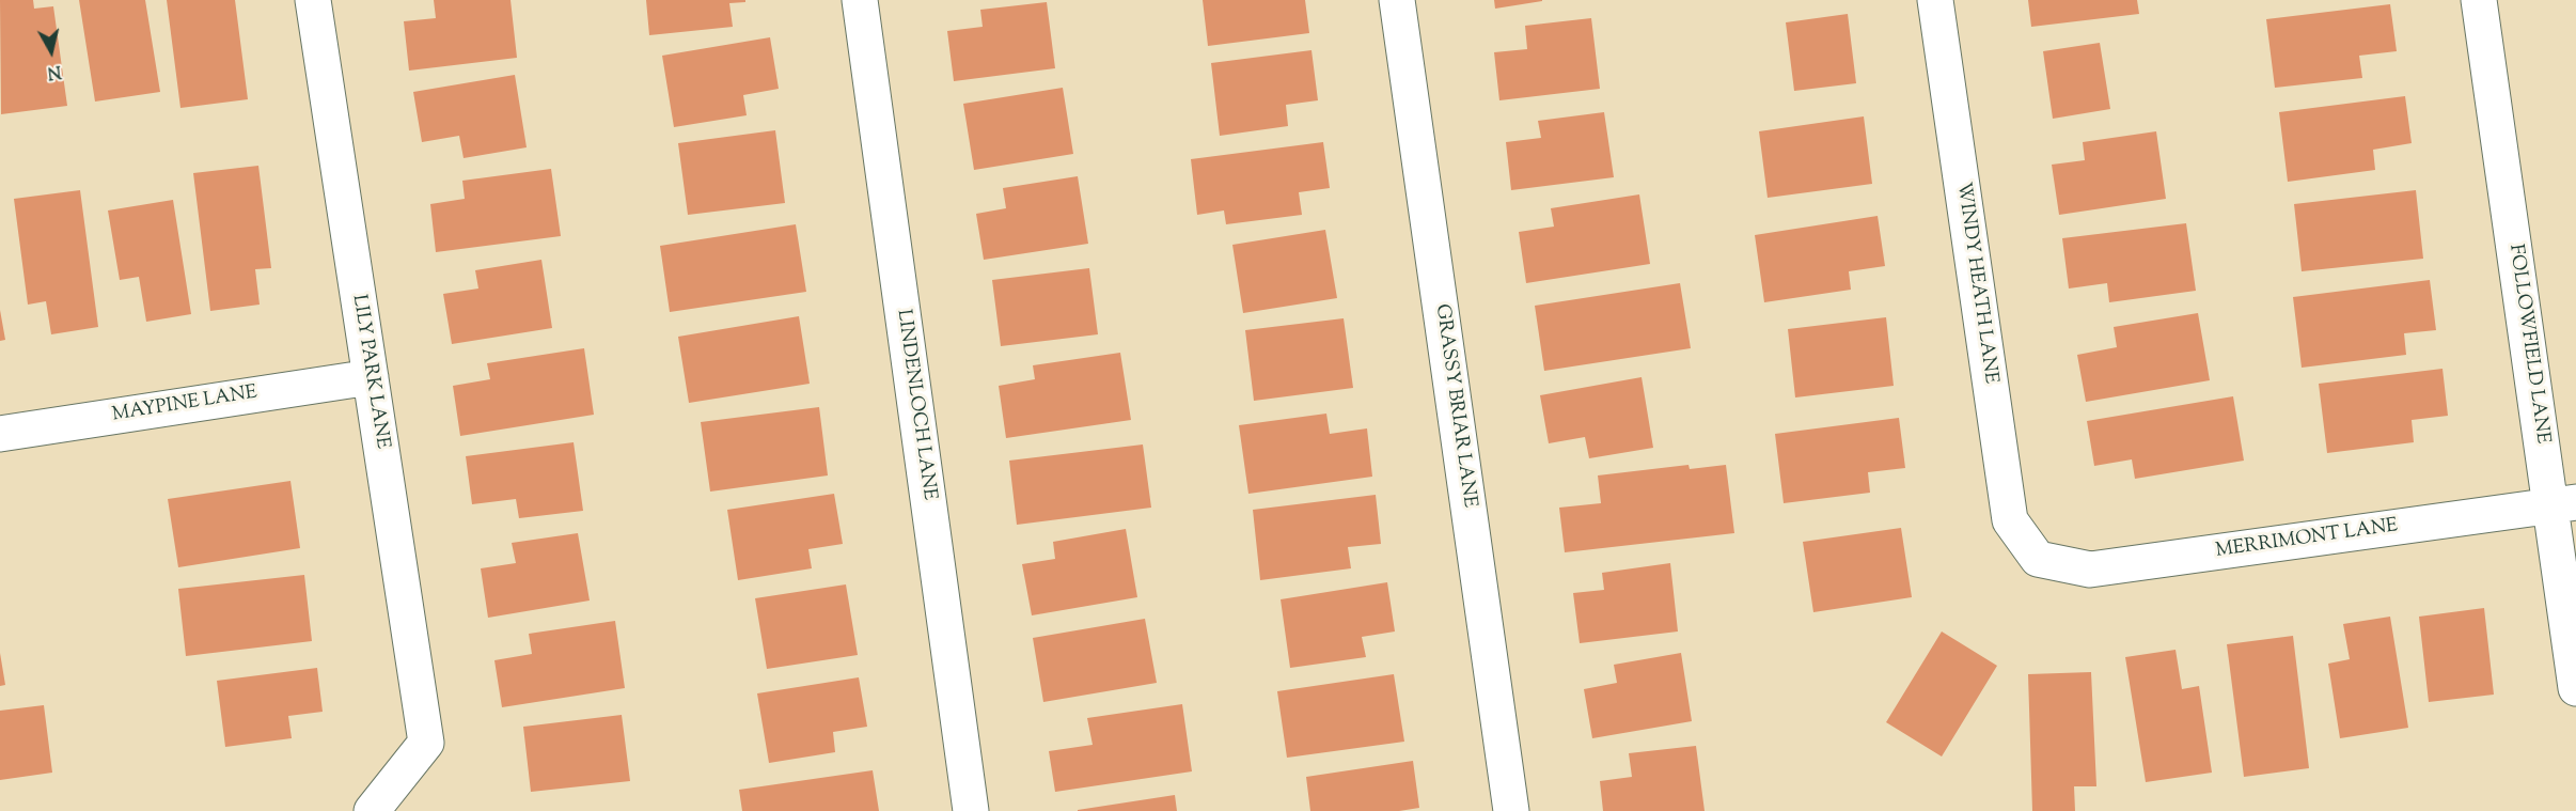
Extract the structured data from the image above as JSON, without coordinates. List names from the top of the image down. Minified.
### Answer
{"streets":{"street":["WINDY HEATH LANE","FOLLOWFIELD LANE","LILY PARK LANE","MAYPINE LANE","LINDENLOCH LANE","GRASSY BRIAR LANE","MERRIMONT LANE"]},"crossings":[["WINDY HEATH LANE","MERRIMONT LANE"],["FOLLOWFIELD LANE","MERRIMONT LANE"],["LILY PARK LANE","MAYPINE LANE"]],"north":"bottom"}
